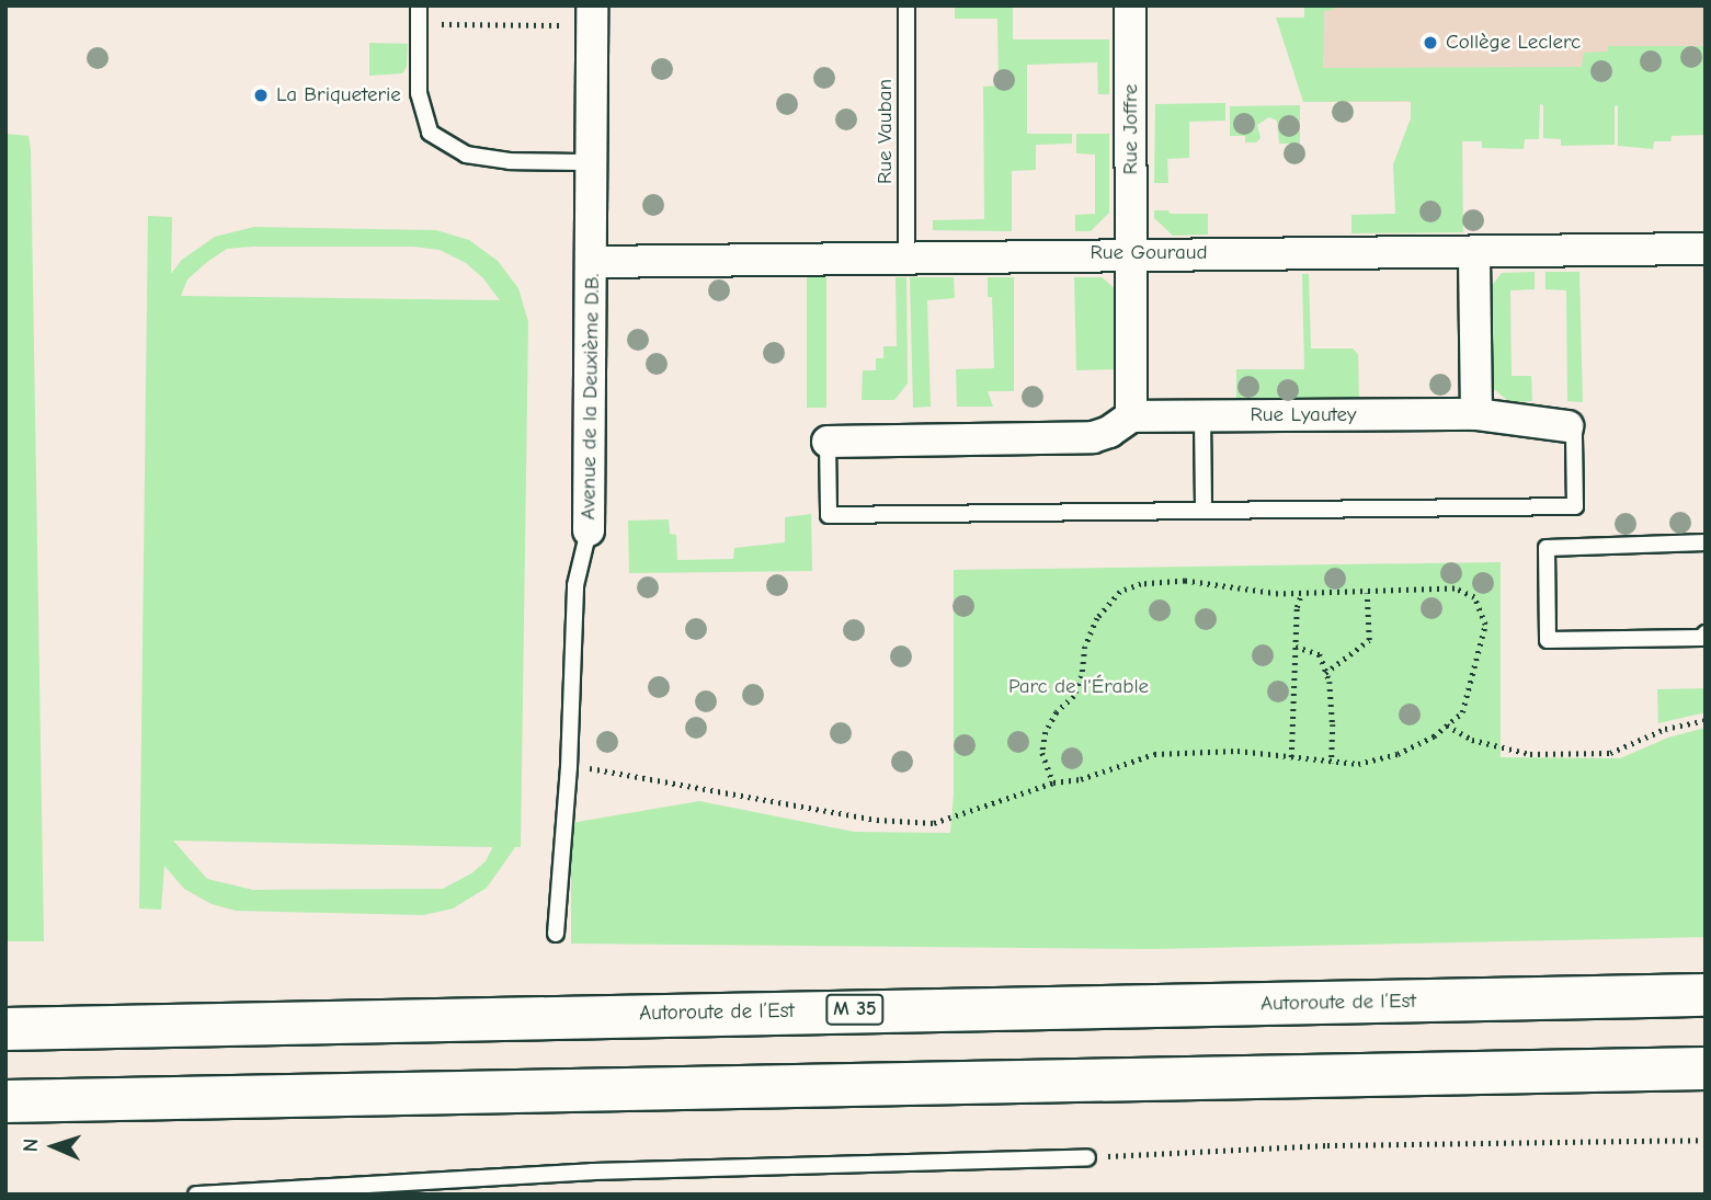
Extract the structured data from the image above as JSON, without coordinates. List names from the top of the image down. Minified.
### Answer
{"streets":{"highway":["Autoroute de l’Est","M 35"],"street":["Rue Joffre","Rue Gouraud","Avenue de la Deuxième D.B.","Rue Lyautey"],"lane":["Rue Vauban"]},"crossings":[["Rue Joffre","Rue Gouraud"],["Rue Vauban","Rue Gouraud"],["Rue Gouraud","Avenue de la Deuxième D.B."]],"parks":["Parc de l'Érable"],"places":["Collège Leclerc","La Briqueterie"],"north":"left"}
